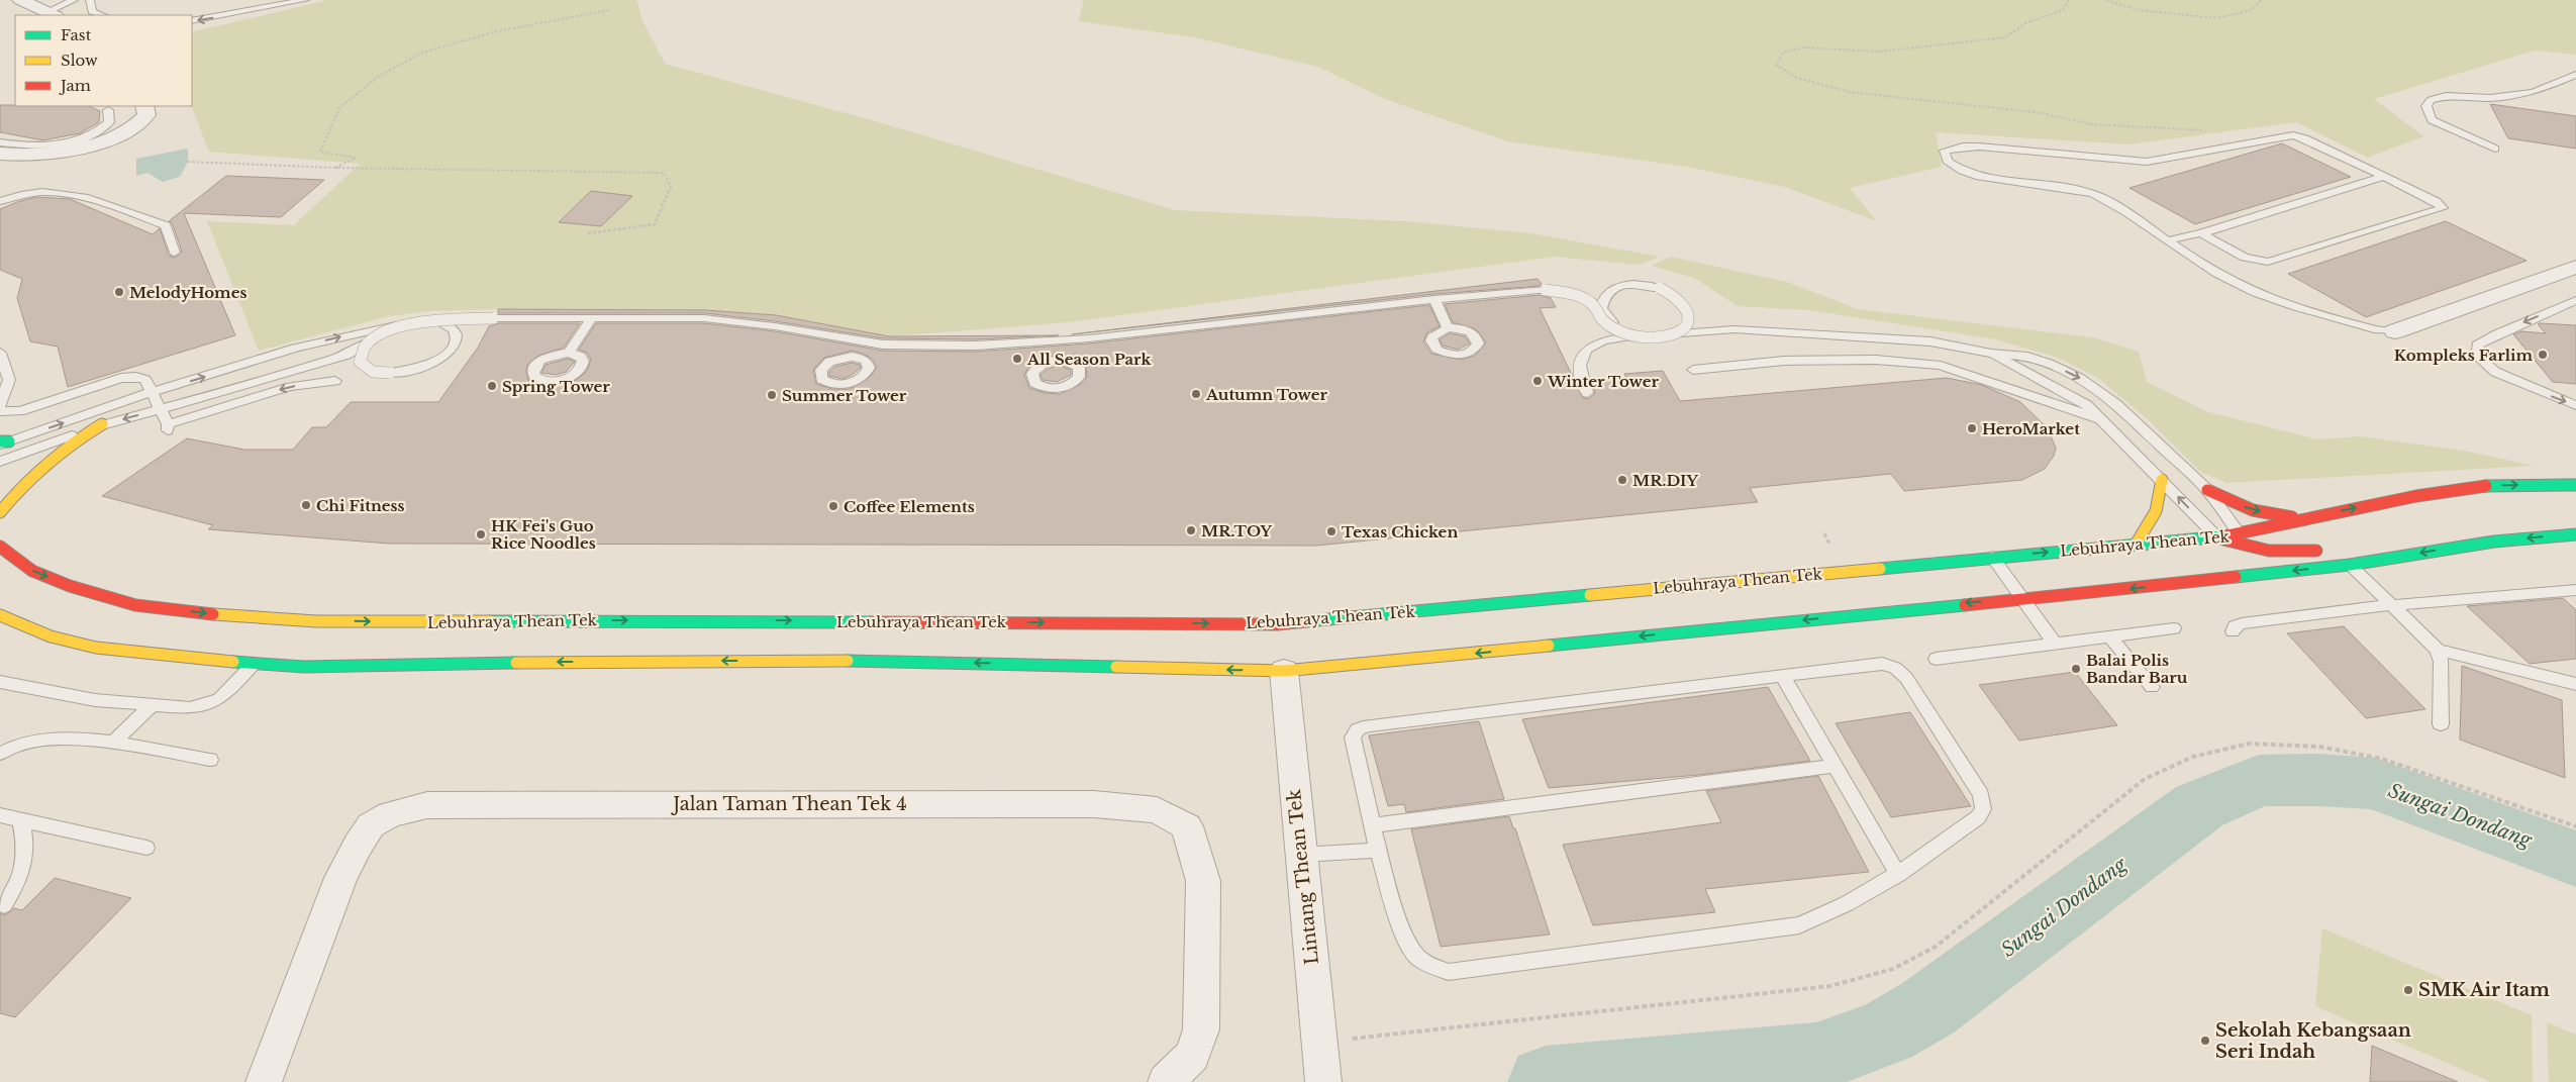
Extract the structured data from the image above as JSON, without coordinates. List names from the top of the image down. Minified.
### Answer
{"streets":{"main road":["Lebuhraya Thean Tek"],"street":["Jalan Taman Thean Tek 4","Lintang Thean Tek"]},"water":["Sungai Dondang"],"places":["MelodyHomes","Kompleks Farlim","All Season Park","Winter Tower","Spring Tower","Autumn Tower","Summer Tower","HeroMarket","MR.DIY","Chi Fitness","Coffee Elements","MR.TOY","Texas Chicken","HK Fei's Guo Rice Noodles","Balai Polis Bandar Baru","SMK Air Itam","Sekolah Kebangsaan Seri Indah"],"legend":["Fast","Slow","Jam"]}
